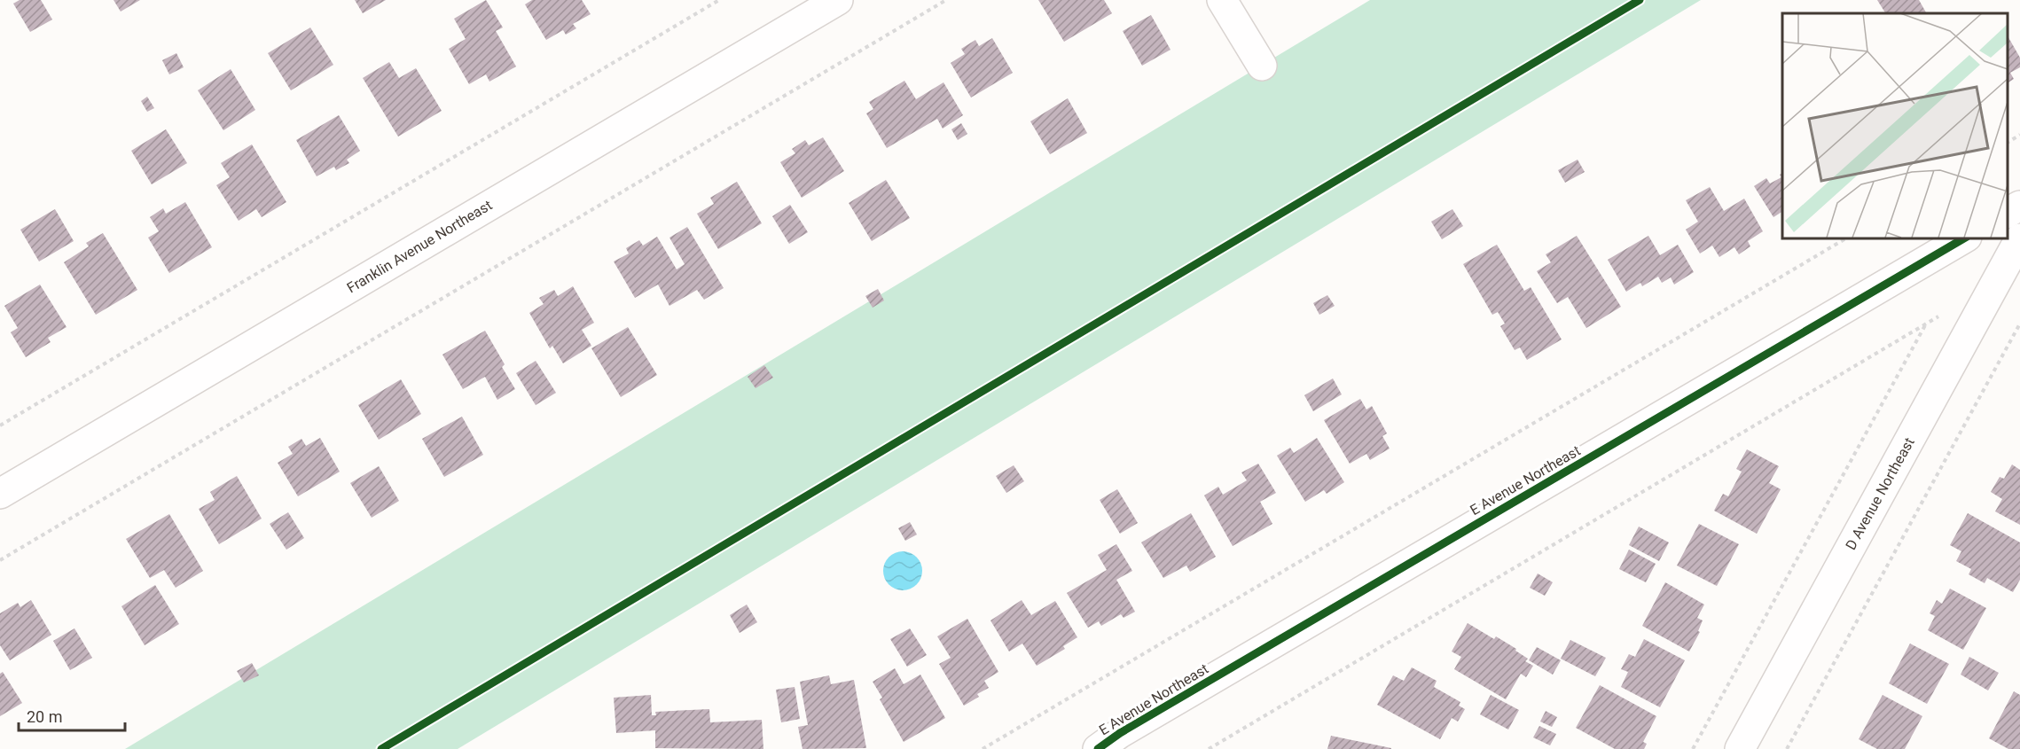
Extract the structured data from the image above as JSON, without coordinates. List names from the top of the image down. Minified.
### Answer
{"streets":{"street":["Franklin Avenue Northeast","E Avenue Northeast","D Avenue Northeast"]},"scale_bar":"20 m"}
